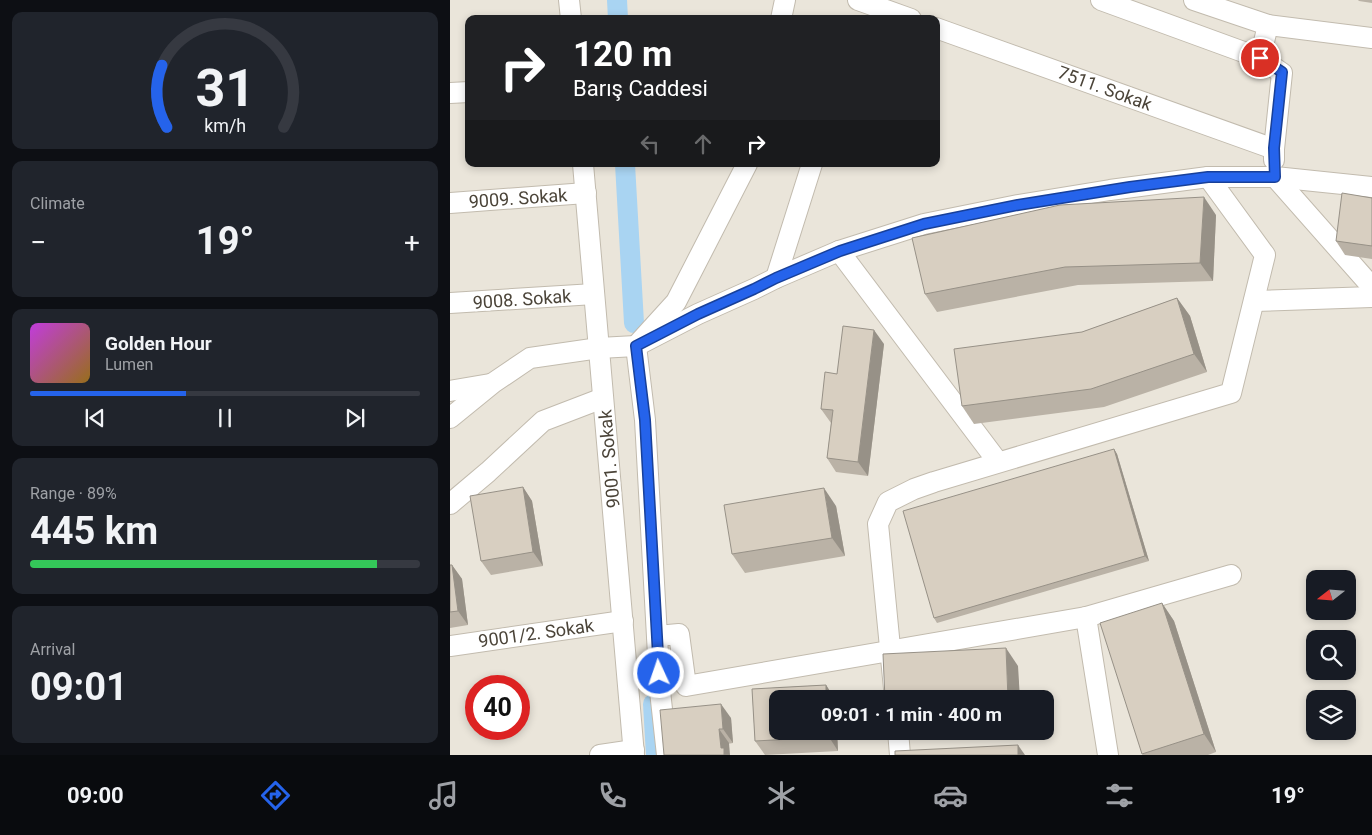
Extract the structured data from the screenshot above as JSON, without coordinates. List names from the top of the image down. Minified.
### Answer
{"streets":{"street":["7511. Sokak","9009. Sokak","9008. Sokak","9001. Sokak","9001/2. Sokak"]},"crossings":[["9009. Sokak","9001. Sokak"],["9008. Sokak","9001. Sokak"],["9001. Sokak","9001/2. Sokak"]],"north":"left","page":{"turn":["120 m","Barış Caddesi"],"tile":["Climate",["Range · 89%","445 km"],["Arrival","09:01"]],"heat":["−","19°","+"],"song":["Golden Hour","Lumen"],"limit":"40","trip":"09:01 · 1 min · 400 m","tabs":["09:00","19°"],"gauge":["31","km/h"]}}
